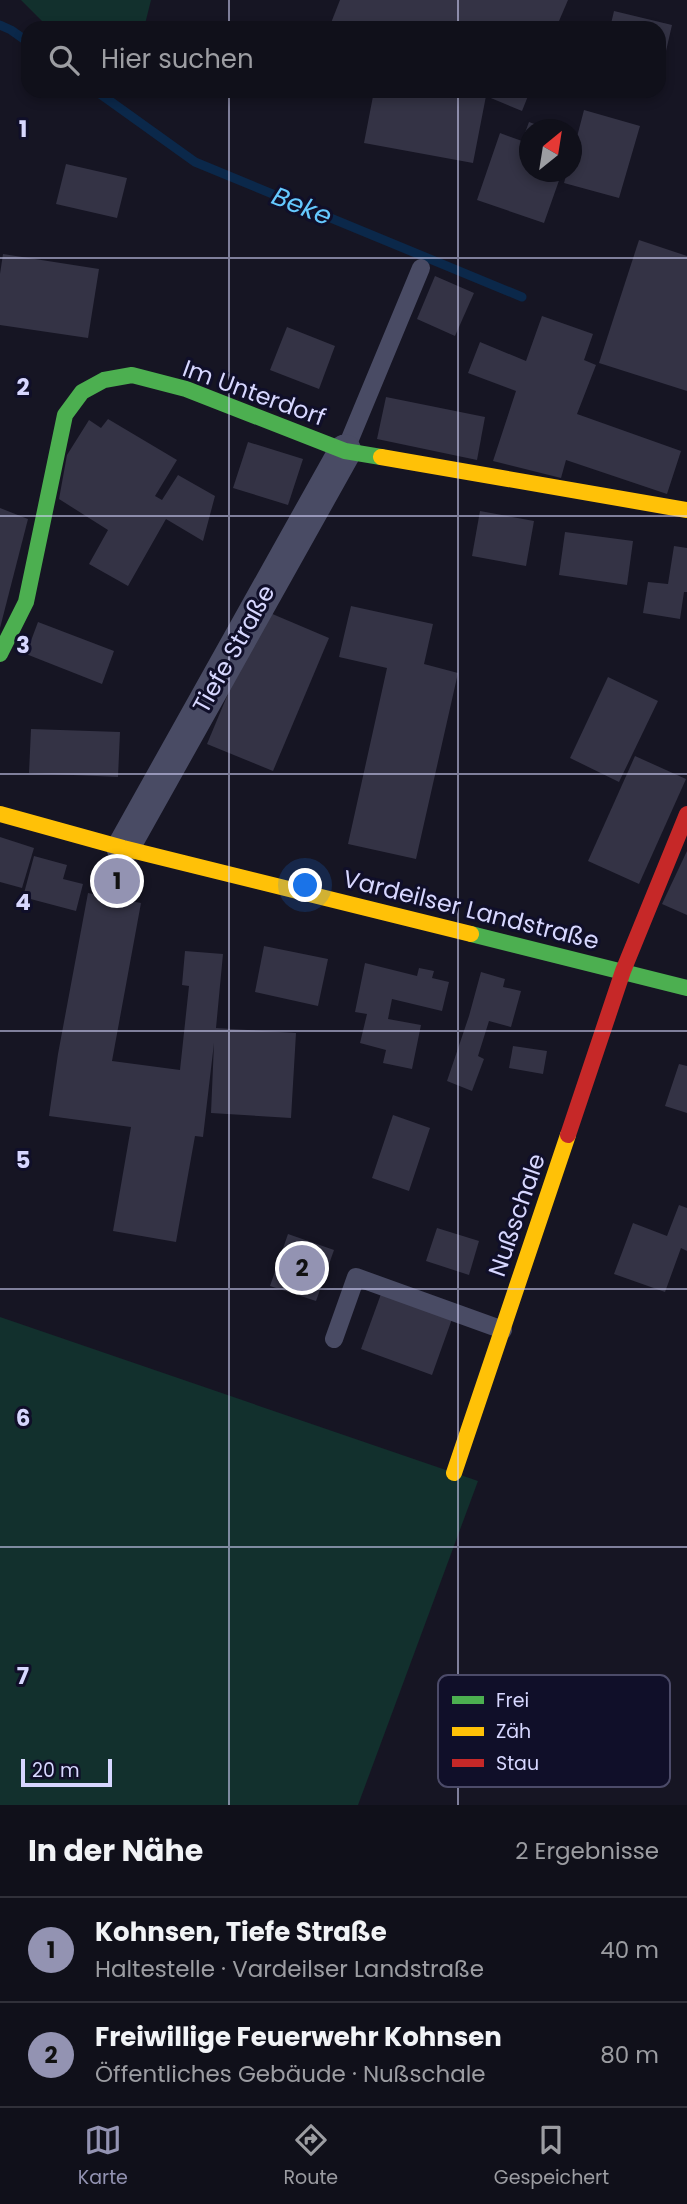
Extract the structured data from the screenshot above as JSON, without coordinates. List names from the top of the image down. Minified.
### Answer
{"streets":{"street":["Im Unterdorf","Tiefe Straße","Vardeilser Landstraße","Nußschale"]},"crossings":[["Im Unterdorf","Tiefe Straße"],["Tiefe Straße","Vardeilser Landstraße"],["Vardeilser Landstraße","Nußschale"]],"water":["Beke"],"legend":["Frei","Zäh","Stau"],"scale_bar":"20 m","north":"top right","page":{"search":"Hier suchen","pins":["1","2"],"scale":"20 m","heading":["In der Nähe","2 Ergebnisse"],"list":[{"mark":"1","name":"Kohnsen, Tiefe Straße","note":"Haltestelle · Vardeilser Landstraße","value":"40 m"},{"mark":"2","name":"Freiwillige Feuerwehr Kohnsen","note":"Öffentliches Gebäude · Nußschale","value":"80 m"}],"nav":["Karte","Route","Gespeichert"]},"grid":{"rows":["1","2","3","4","5","6","7"]}}
